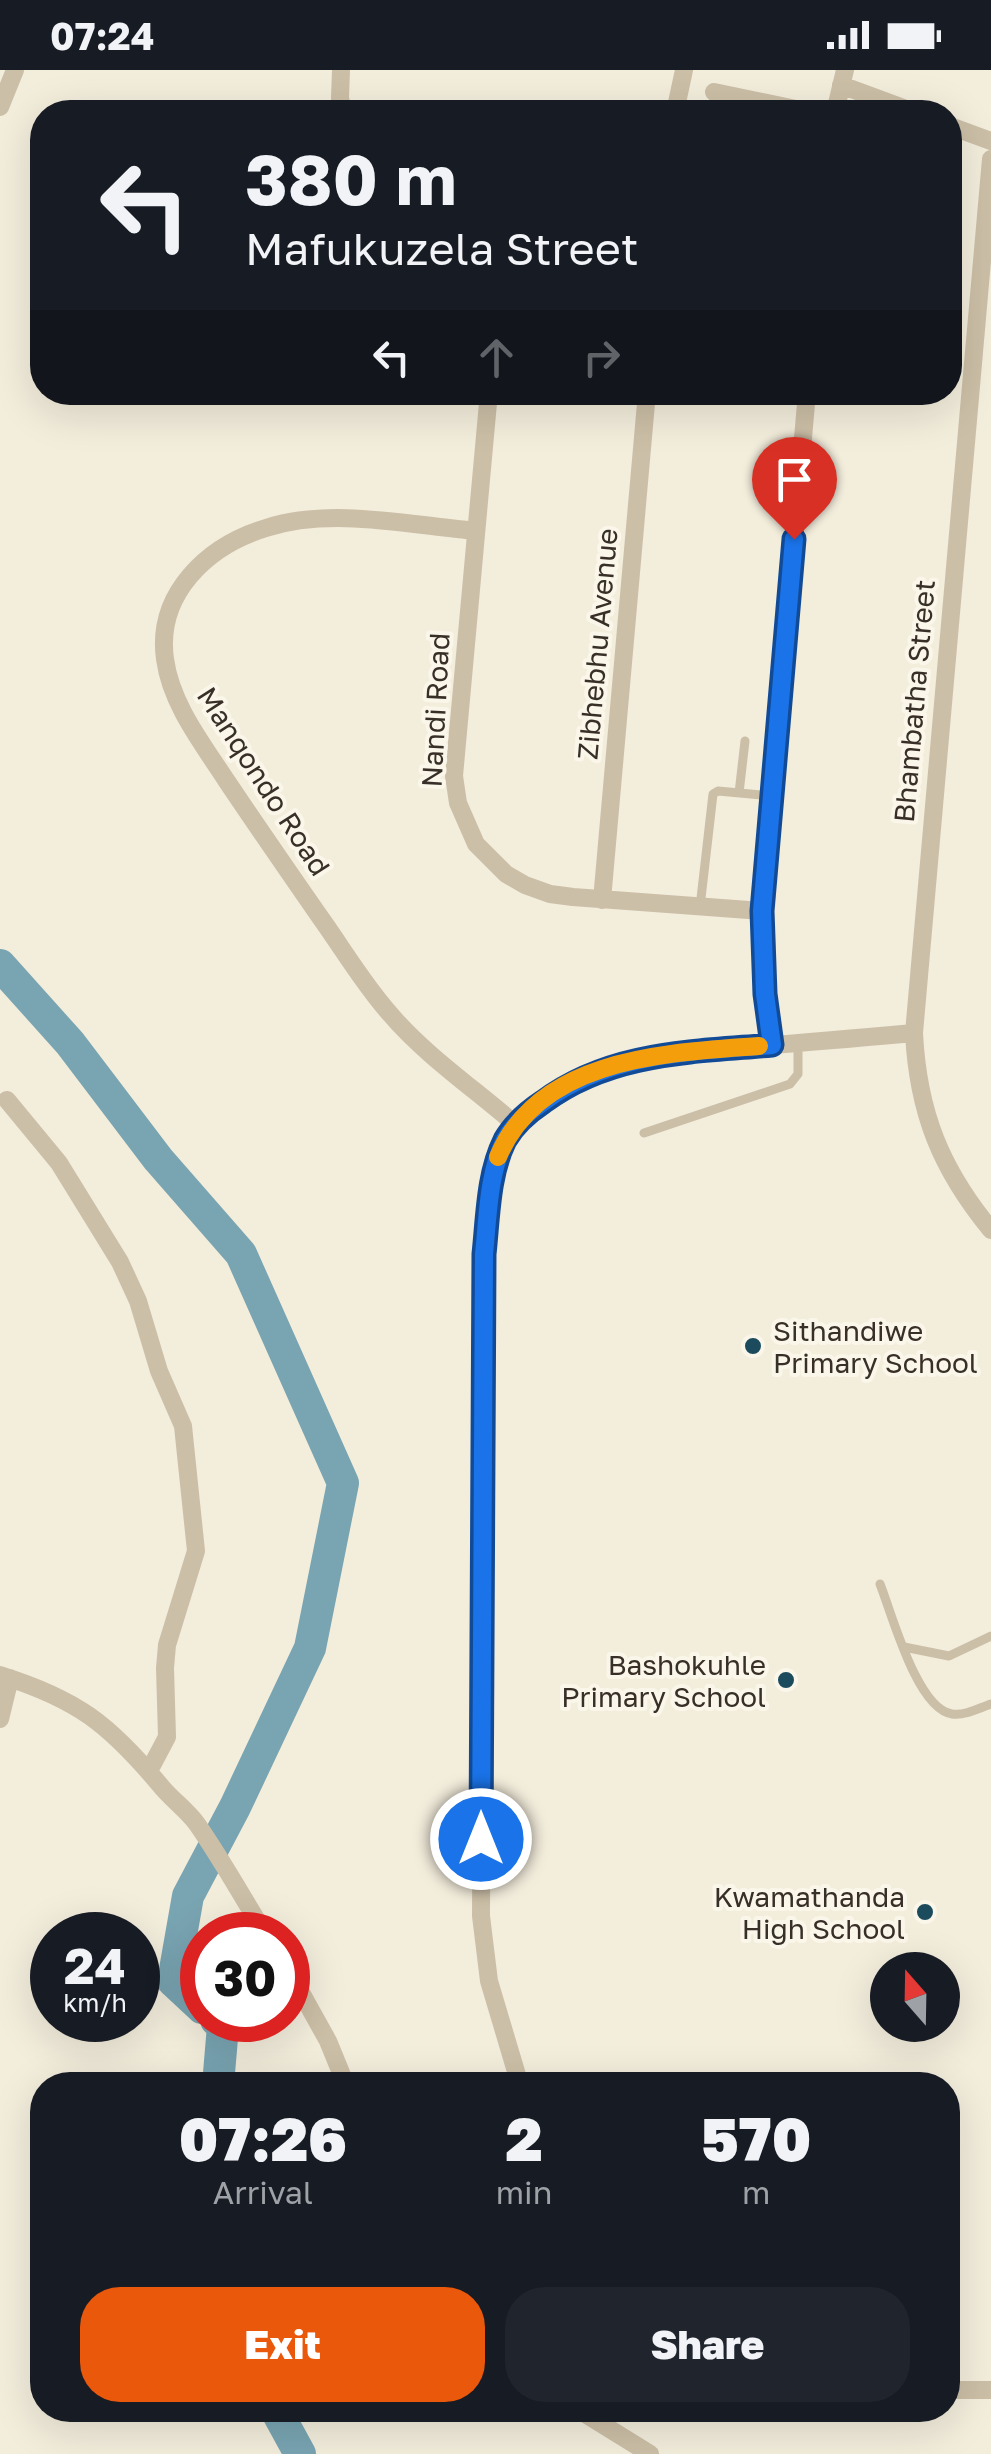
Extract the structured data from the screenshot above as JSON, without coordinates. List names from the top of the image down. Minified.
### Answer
{"streets":{"street":["Zibhebhu Avenue","Bhambatha Street","Nandi Road","Manqondo Road"]},"crossings":[["Zibhebhu Avenue","Nandi Road"],["Nandi Road","Manqondo Road"]],"places":["Sithandiwe Primary School","Bashokuhle Primary School","Kwamathanda High School"],"north":"top","page":{"status":"07:24","turn":["380 m","Mafukuzela Street"],"speed":"24 km/h","limit":"30","eta":["07:26","Arrival","2","min","570","m"],"buttons":["Exit","Share"]}}
